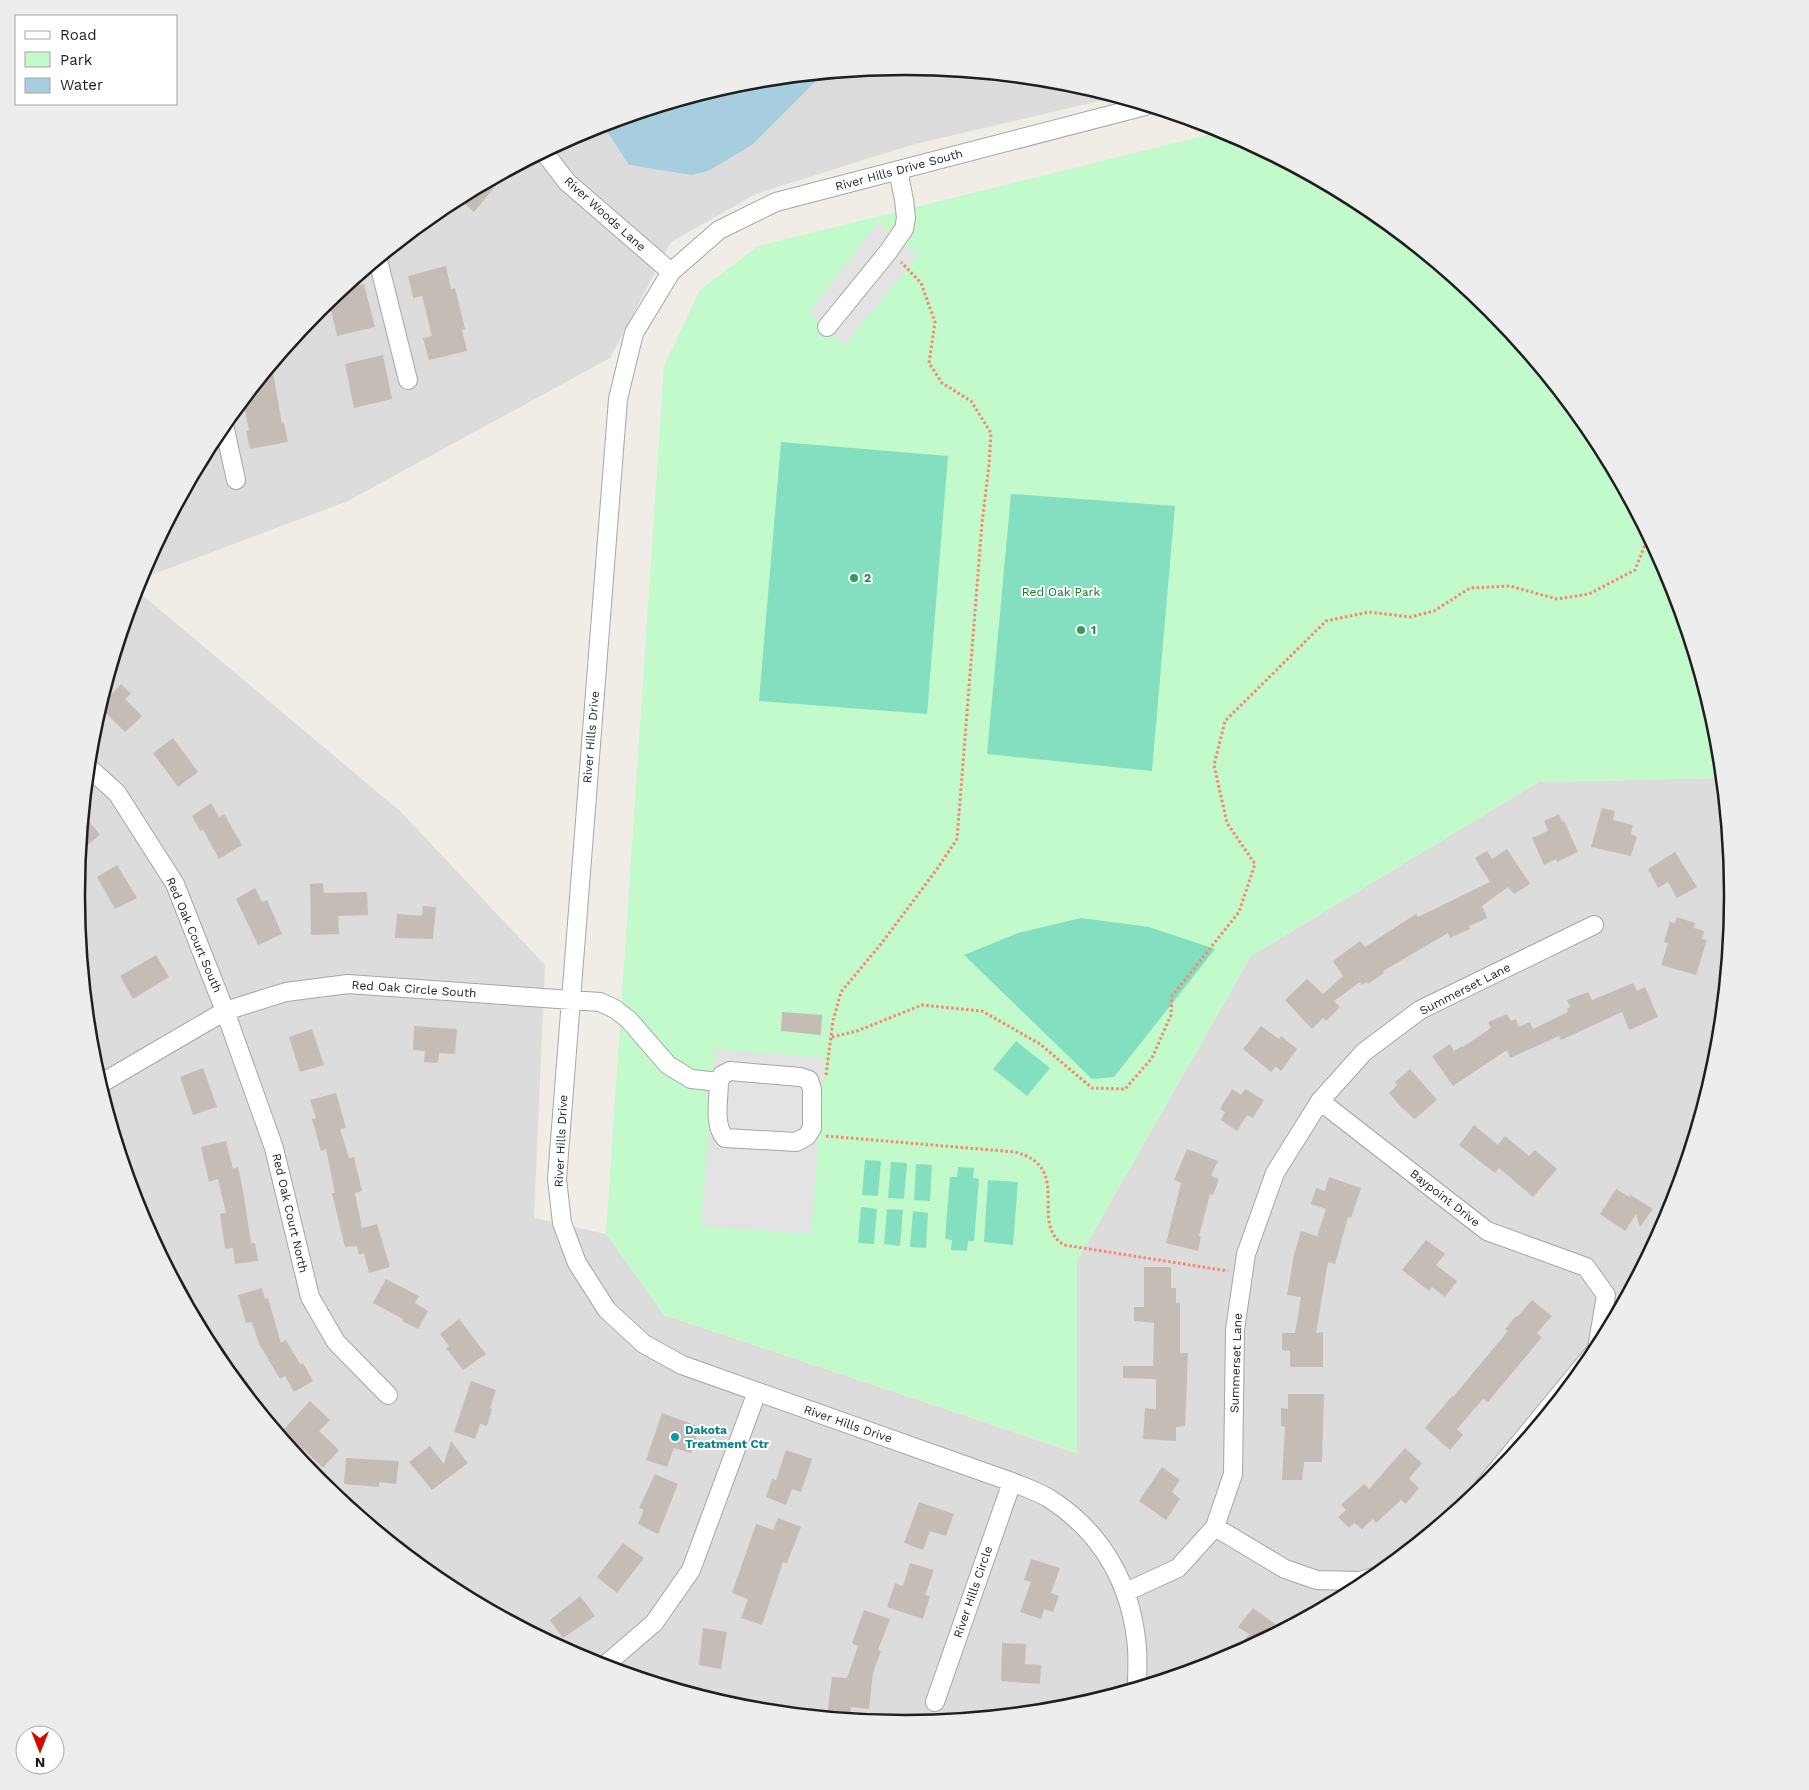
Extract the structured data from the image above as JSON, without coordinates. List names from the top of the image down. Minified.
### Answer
{"streets":{"street":["River Hills Drive South","River Woods Lane","River Hills Drive","Red Oak Court South","Red Oak Circle South","Summerset Lane","Baypoint Drive","Red Oak Court North","River Hills Circle"]},"crossings":[["River Hills Drive South","River Woods Lane"],["River Hills Drive South","River Hills Drive"],["River Woods Lane","River Hills Drive"],["River Hills Drive","Red Oak Circle South"],["River Hills Drive","Summerset Lane"],["River Hills Drive","River Hills Circle"],["Red Oak Court South","Red Oak Circle South"],["Red Oak Court South","Red Oak Court North"],["Red Oak Circle South","Red Oak Court North"],["Summerset Lane","Baypoint Drive"]],"parks":["Red Oak Park"],"places":["2","1","Dakota Treatment Ctr"],"legend":["Road","Park","Water"],"north":"bottom"}
